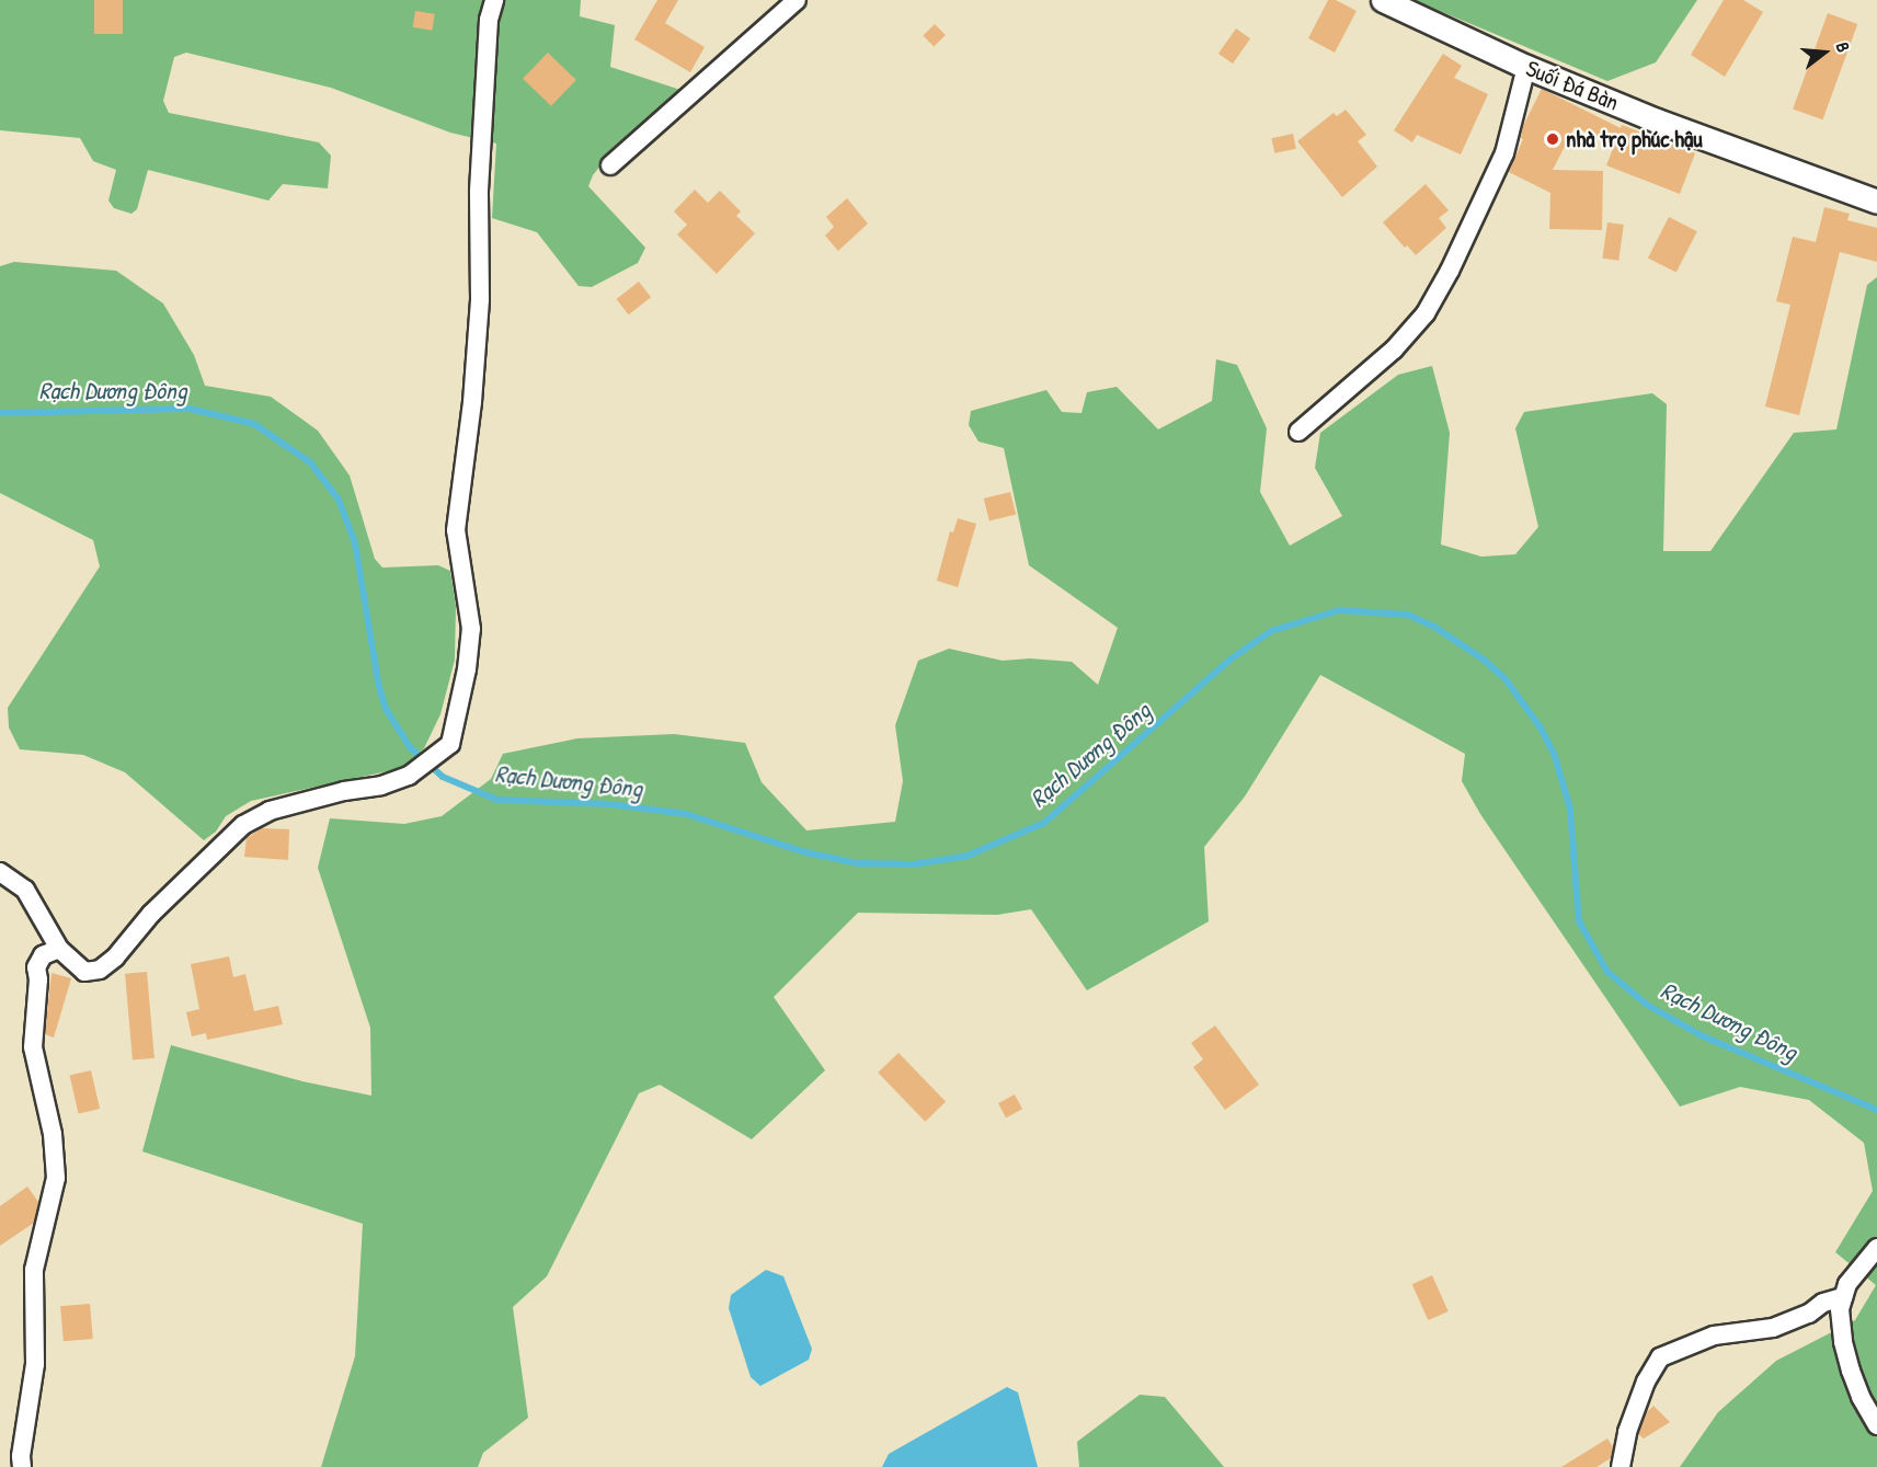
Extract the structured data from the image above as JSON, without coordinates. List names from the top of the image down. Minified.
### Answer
{"streets":{"street":["Suối Đá Bàn"]},"water":["Rạch Dương Đông"],"places":["nhà trọ phúc hậu"],"north":"right"}
